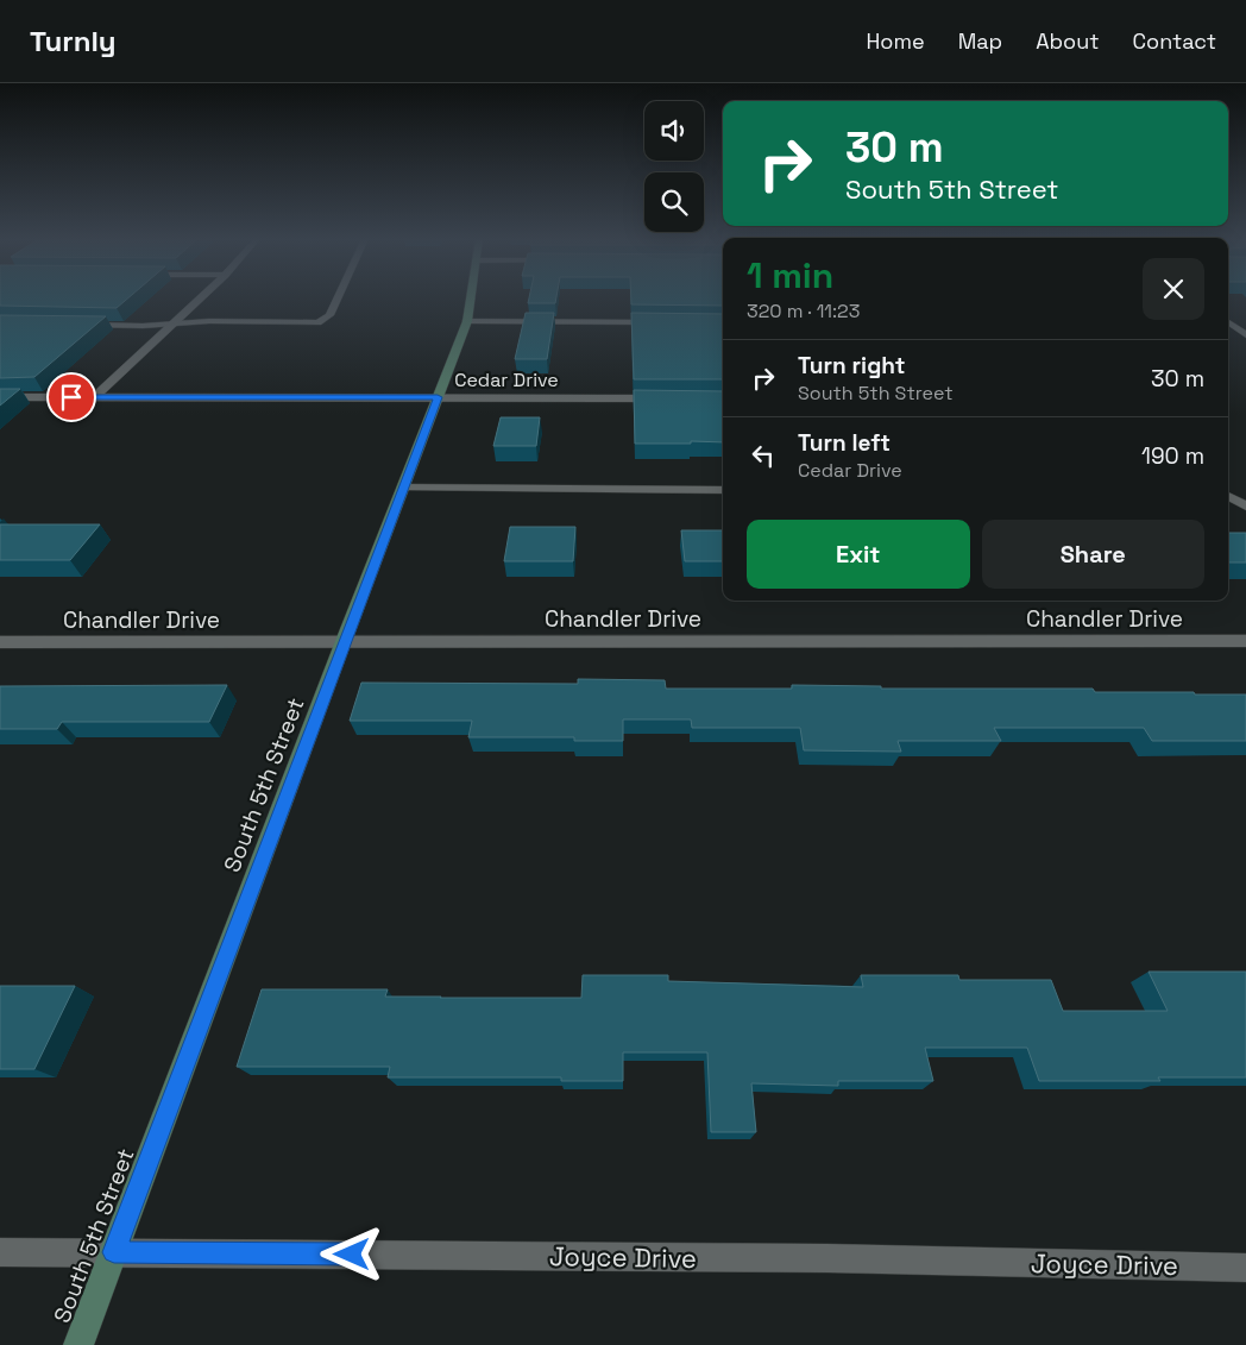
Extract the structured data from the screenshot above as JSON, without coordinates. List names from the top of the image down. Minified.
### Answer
{"streets":{"street":["Cedar Drive","Chandler Drive","South 5th Street","Joyce Drive"]},"crossings":[["Cedar Drive","South 5th Street"],["Chandler Drive","South 5th Street"],["South 5th Street","Joyce Drive"]],"page":{"header":"Turnly","nav":["Home","Map","About","Contact"],"turn":["30 m","South 5th Street"],"heading":["1 min","320 m · 11:23"],"list":[{"name":"Turn right","note":"South 5th Street","value":"30 m"},{"name":"Turn left","note":"Cedar Drive","value":"190 m"}],"buttons":["Exit","Share"]}}
